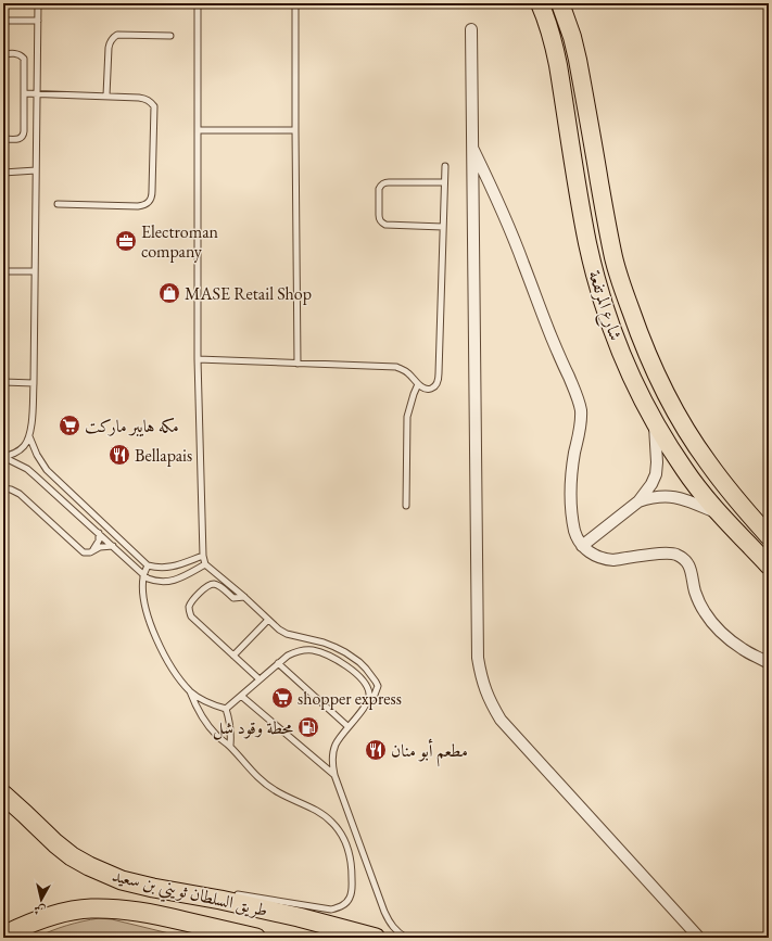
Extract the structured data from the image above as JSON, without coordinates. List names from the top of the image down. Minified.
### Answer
{"streets":{"highway":["طريق السلطان ثويني بن سعيد"],"main road":["شارع المرتفعة"]},"places":{"office":["Electroman company"],"shop":["MASE Retail Shop"],"supermarket":["مكه هايبر ماركت","shopper express"],"restaurant":["Bellapais","مطعم أبو منان"],"fuel station":["محطة وقود شل"]},"north":"bottom"}
